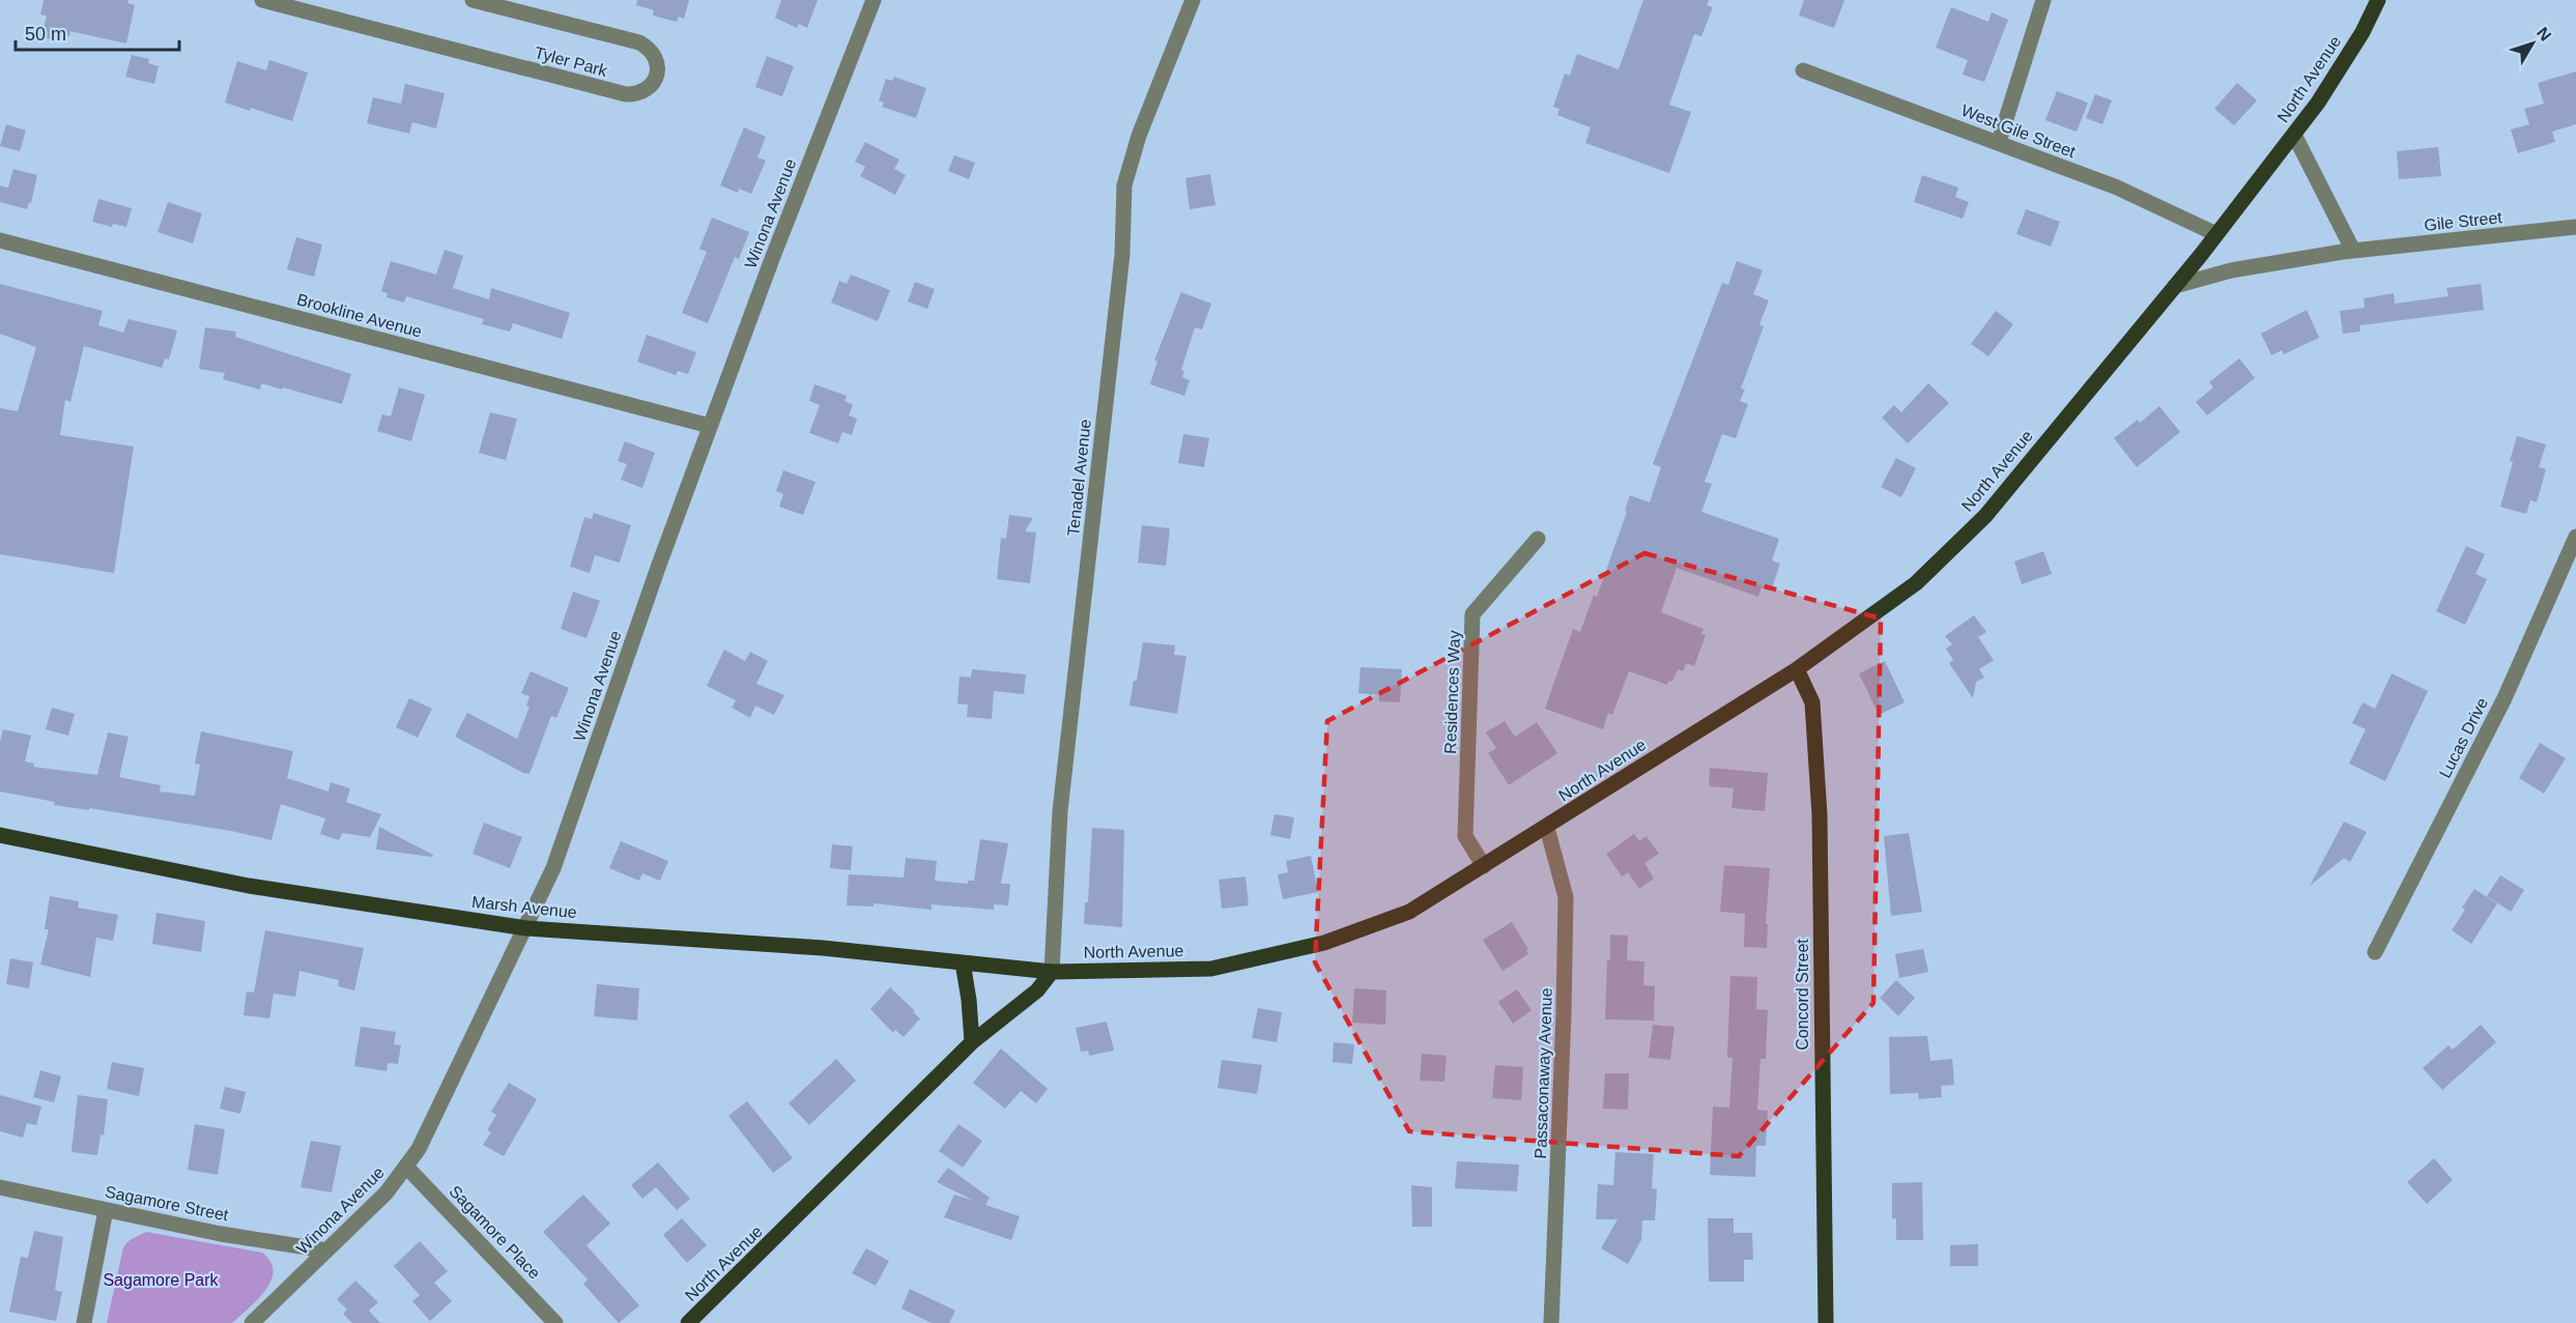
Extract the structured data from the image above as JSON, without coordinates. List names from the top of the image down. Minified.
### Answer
{"streets":{"main road":["North Avenue","Marsh Avenue","Concord Street"],"street":["Tyler Park","West Gile Street","Winona Avenue","Gile Street","Brookline Avenue","Tenadel Avenue","Residences Way","Lucas Drive","Passaconaway Avenue","Sagamore Street","Sagamore Place"]},"crossings":[["North Avenue","West Gile Street"],["North Avenue","Gile Street"],["North Avenue","Tenadel Avenue"],["North Avenue","Residences Way"],["North Avenue","Marsh Avenue"],["North Avenue","Concord Street"],["North Avenue","Passaconaway Avenue"],["Winona Avenue","Brookline Avenue"],["Winona Avenue","Marsh Avenue"],["Winona Avenue","Sagamore Street"],["Winona Avenue","Sagamore Place"],["Tenadel Avenue","Marsh Avenue"]],"parks":["Sagamore Park"],"scale_bar":"50 m","north":"top right"}
